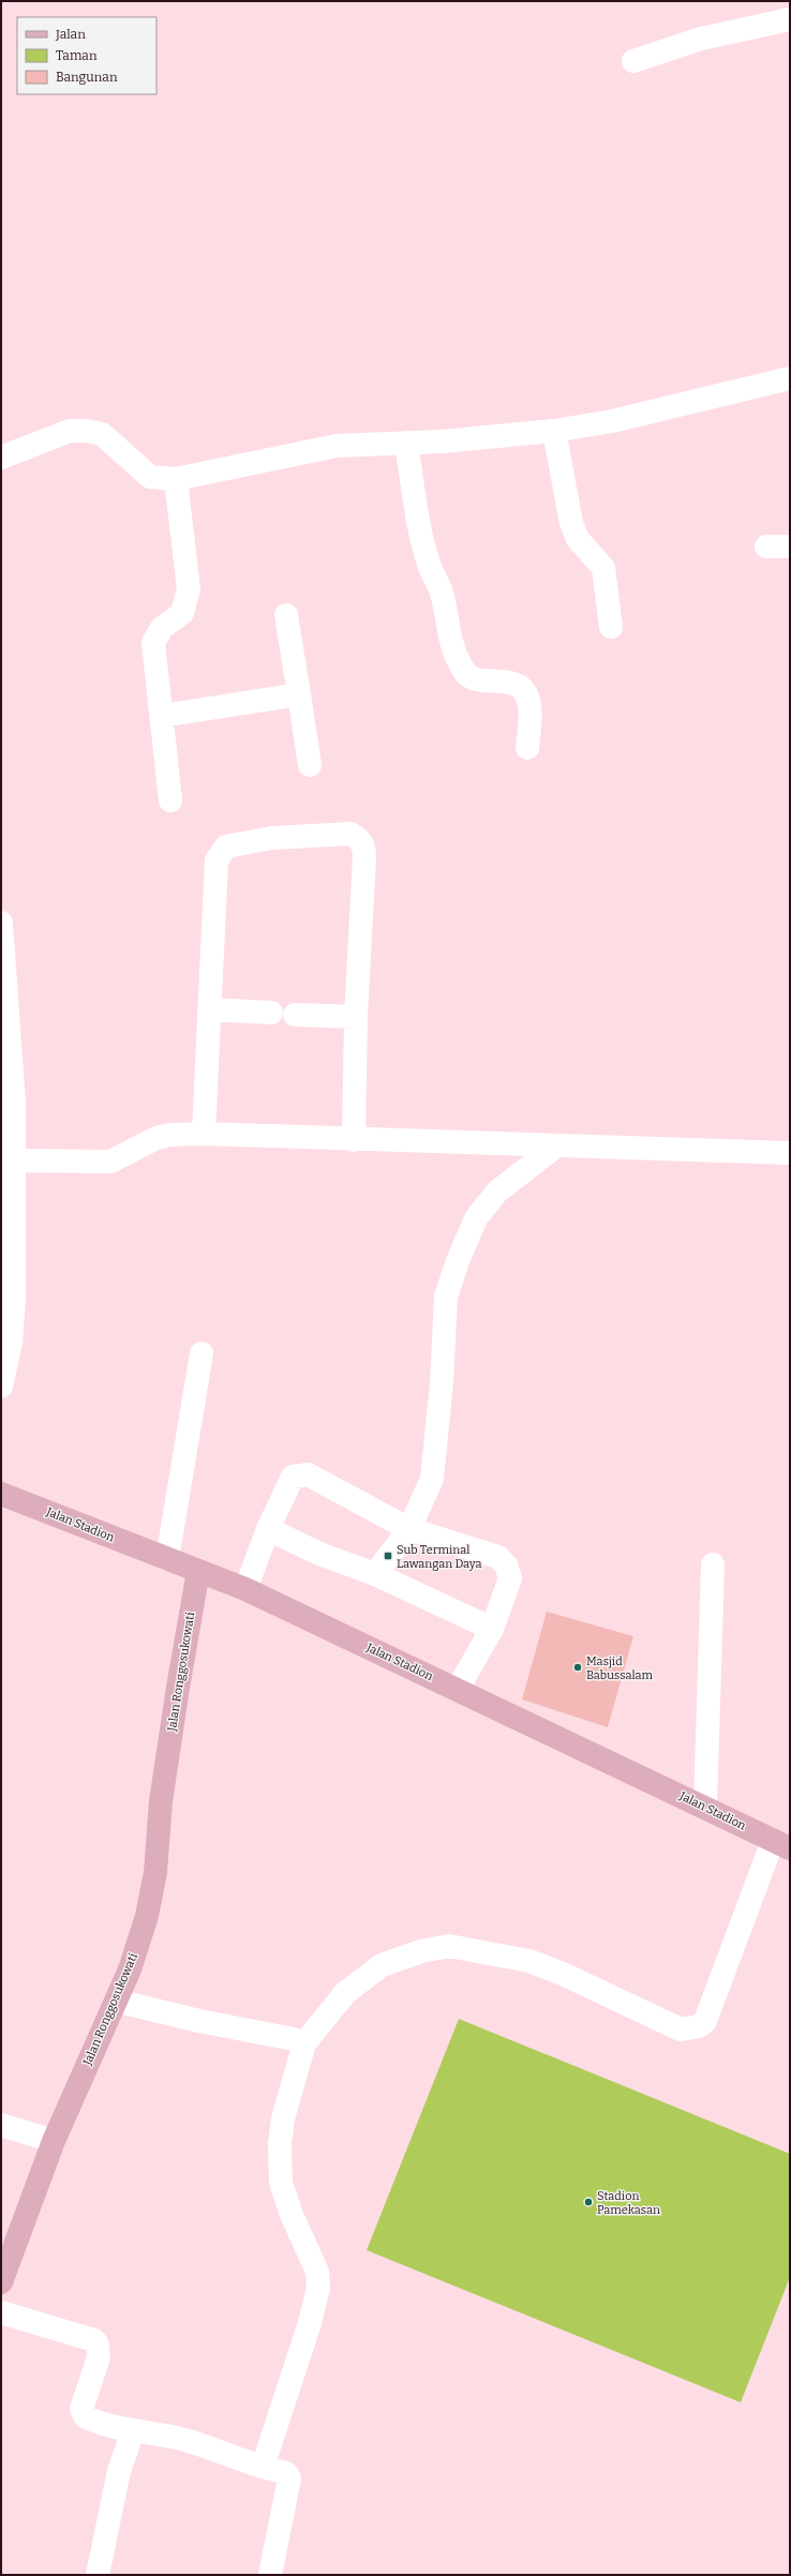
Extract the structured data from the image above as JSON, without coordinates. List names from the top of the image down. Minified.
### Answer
{"streets":{"main road":["Jalan Stadion","Jalan Ronggosukowati"]},"crossings":[["Jalan Stadion","Jalan Ronggosukowati"]],"places":{"transit":["Sub Terminal Lawangan Daya"],"other":["Masjid Babussalam","Stadion Pamekasan"]},"legend":["Jalan","Taman","Bangunan"]}
